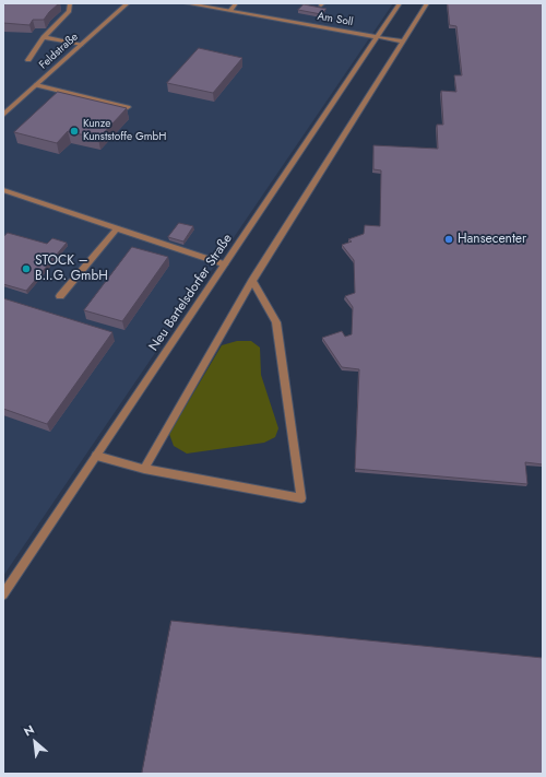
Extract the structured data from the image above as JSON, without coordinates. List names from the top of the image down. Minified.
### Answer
{"streets":{"street":["Am Soll","Feldstraße","Neu Bartelsdorfer Straße"]},"crossings":[["Am Soll","Neu Bartelsdorfer Straße"]],"places":["Kunze Kunststoffe GmbH","Hansecenter","STOCK – B.I.G. GmbH"],"north":"top left"}
